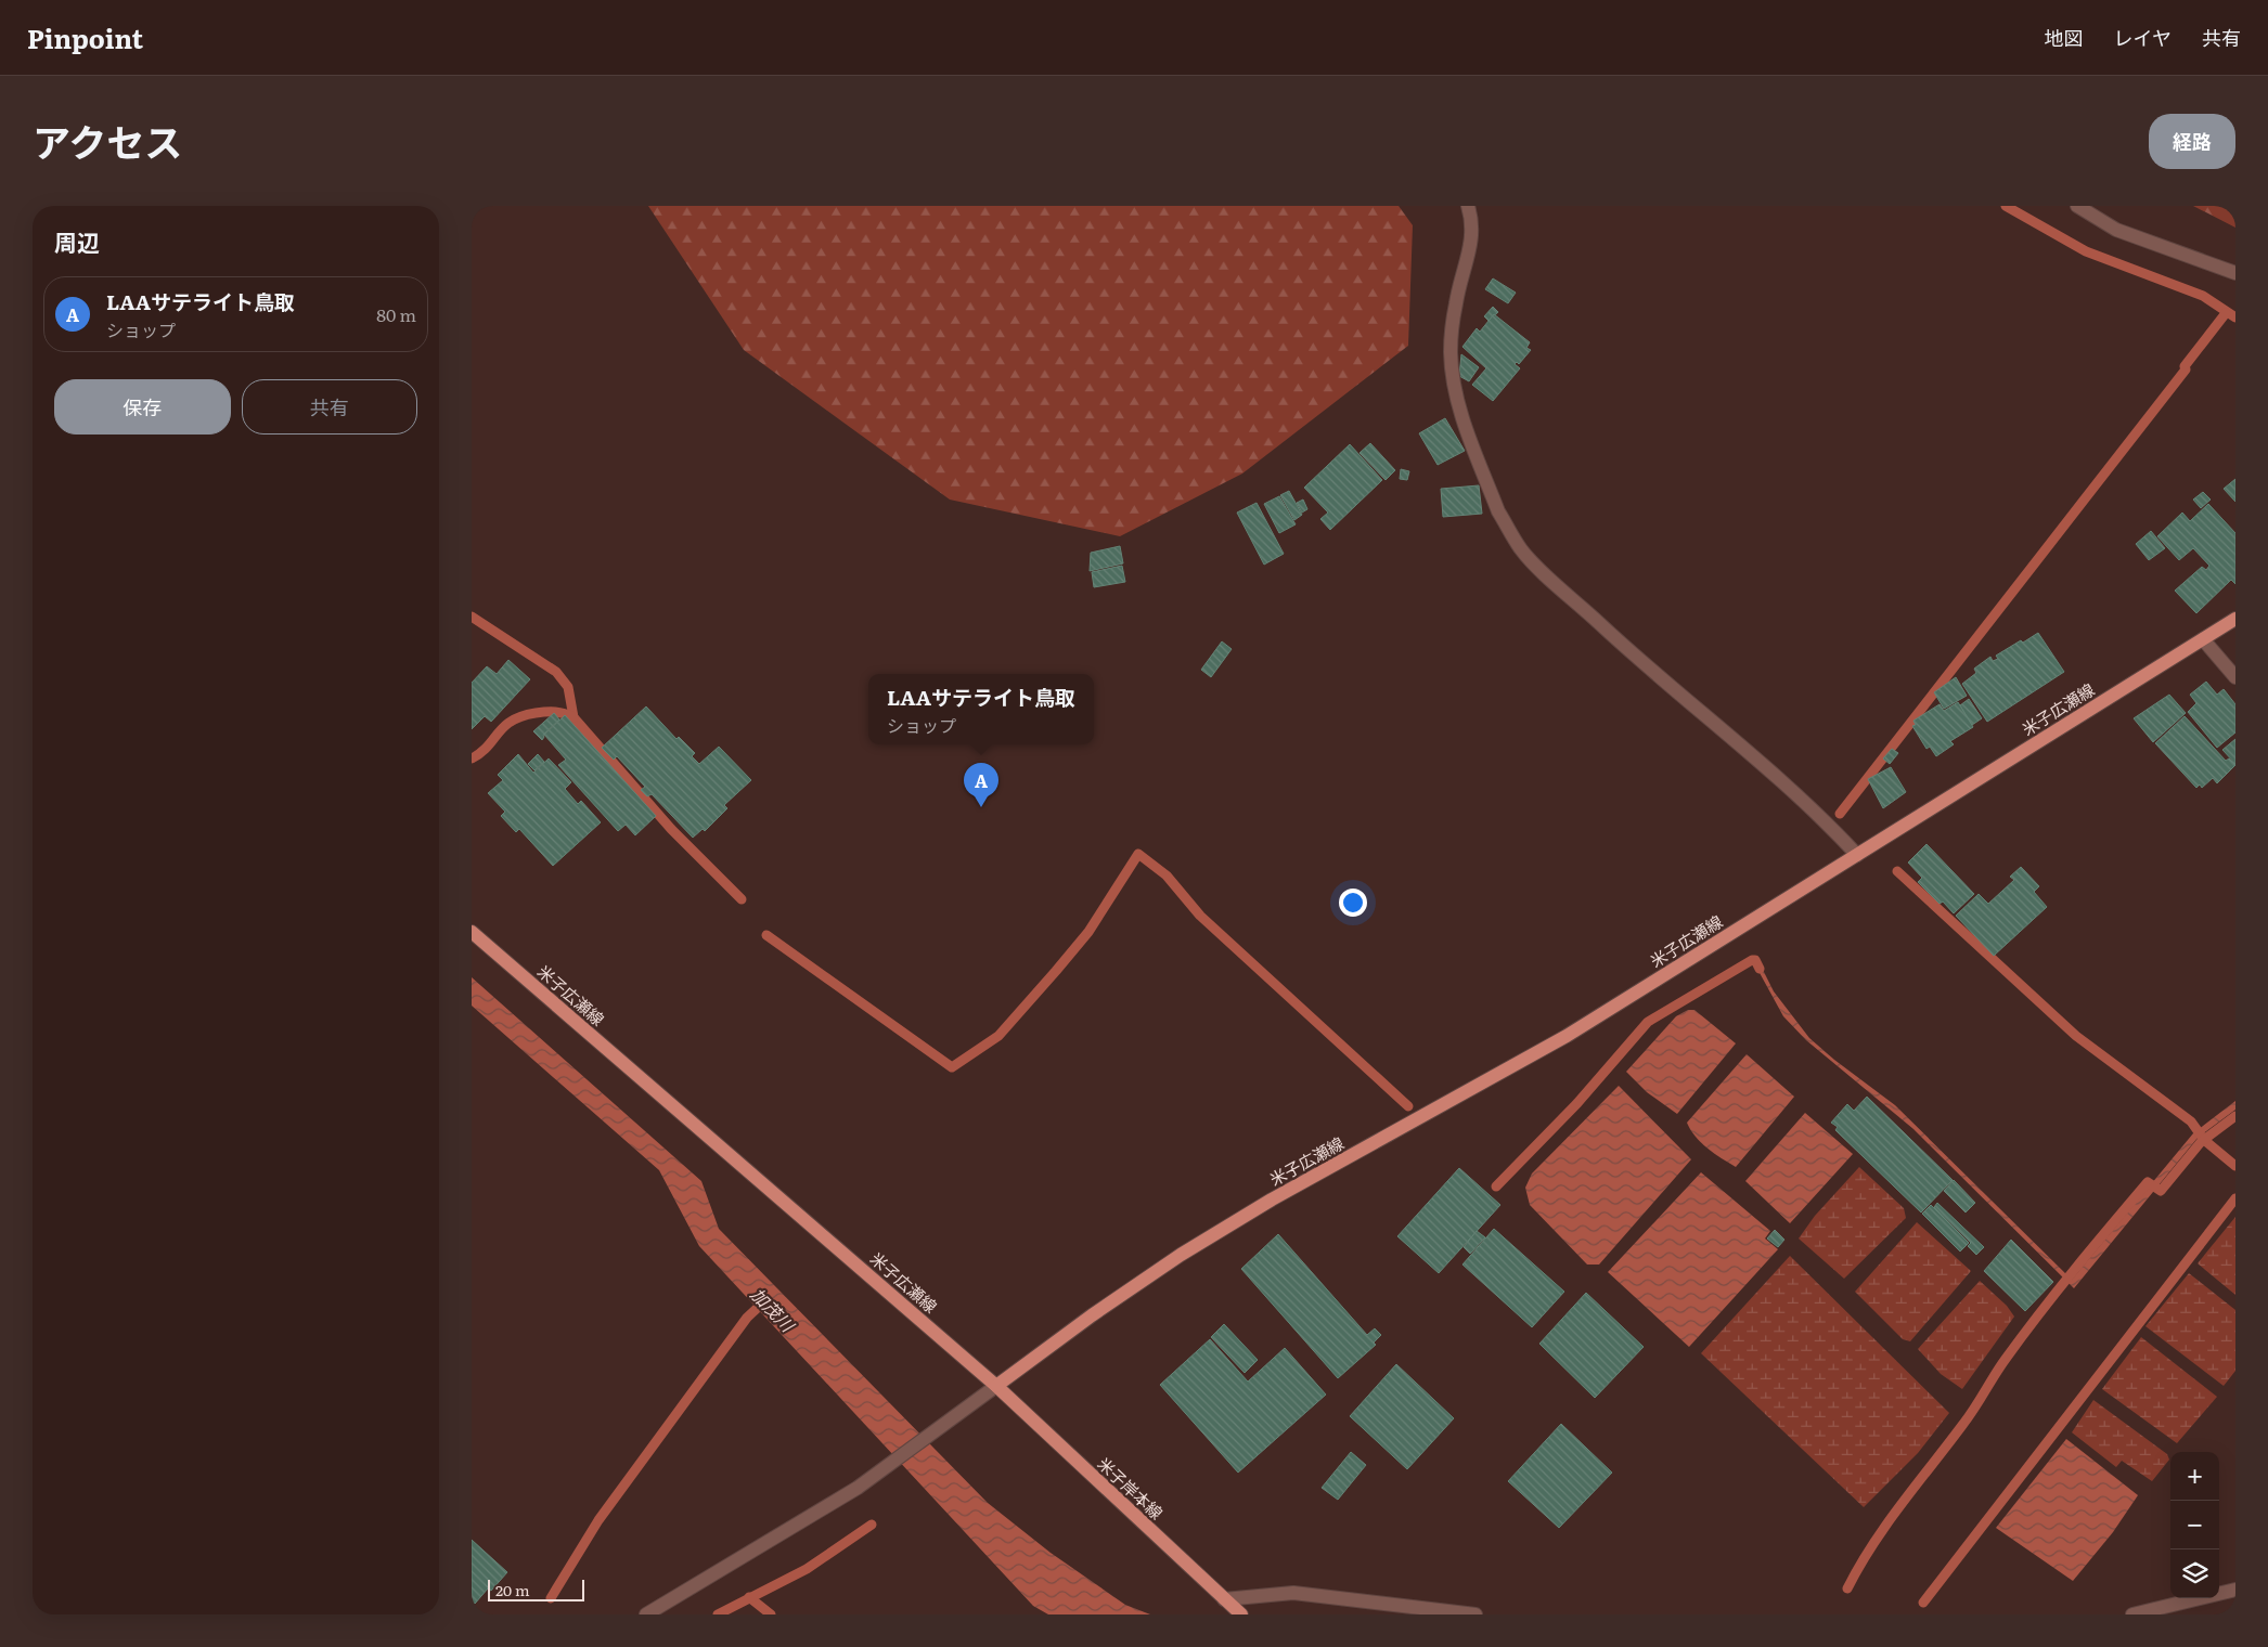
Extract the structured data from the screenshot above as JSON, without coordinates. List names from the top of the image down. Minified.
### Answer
{"streets":{"main road":["米子広瀬線","米子岸本線"]},"crossings":[["米子広瀬線","米子岸本線"]],"water":["加茂川"],"scale_bar":"20 m","page":{"header":"Pinpoint","nav":["地図","レイヤ","共有"],"title":"アクセス","buttons":["経路",["保存","共有"]],"heading":"周辺","list":[{"mark":"A","name":"LAAサテライト鳥取","note":"ショップ","value":"80 m"}],"popup":["LAAサテライト鳥取","ショップ"],"pins":"A","map_buttons":["+","−"],"scale":"20 m"}}
